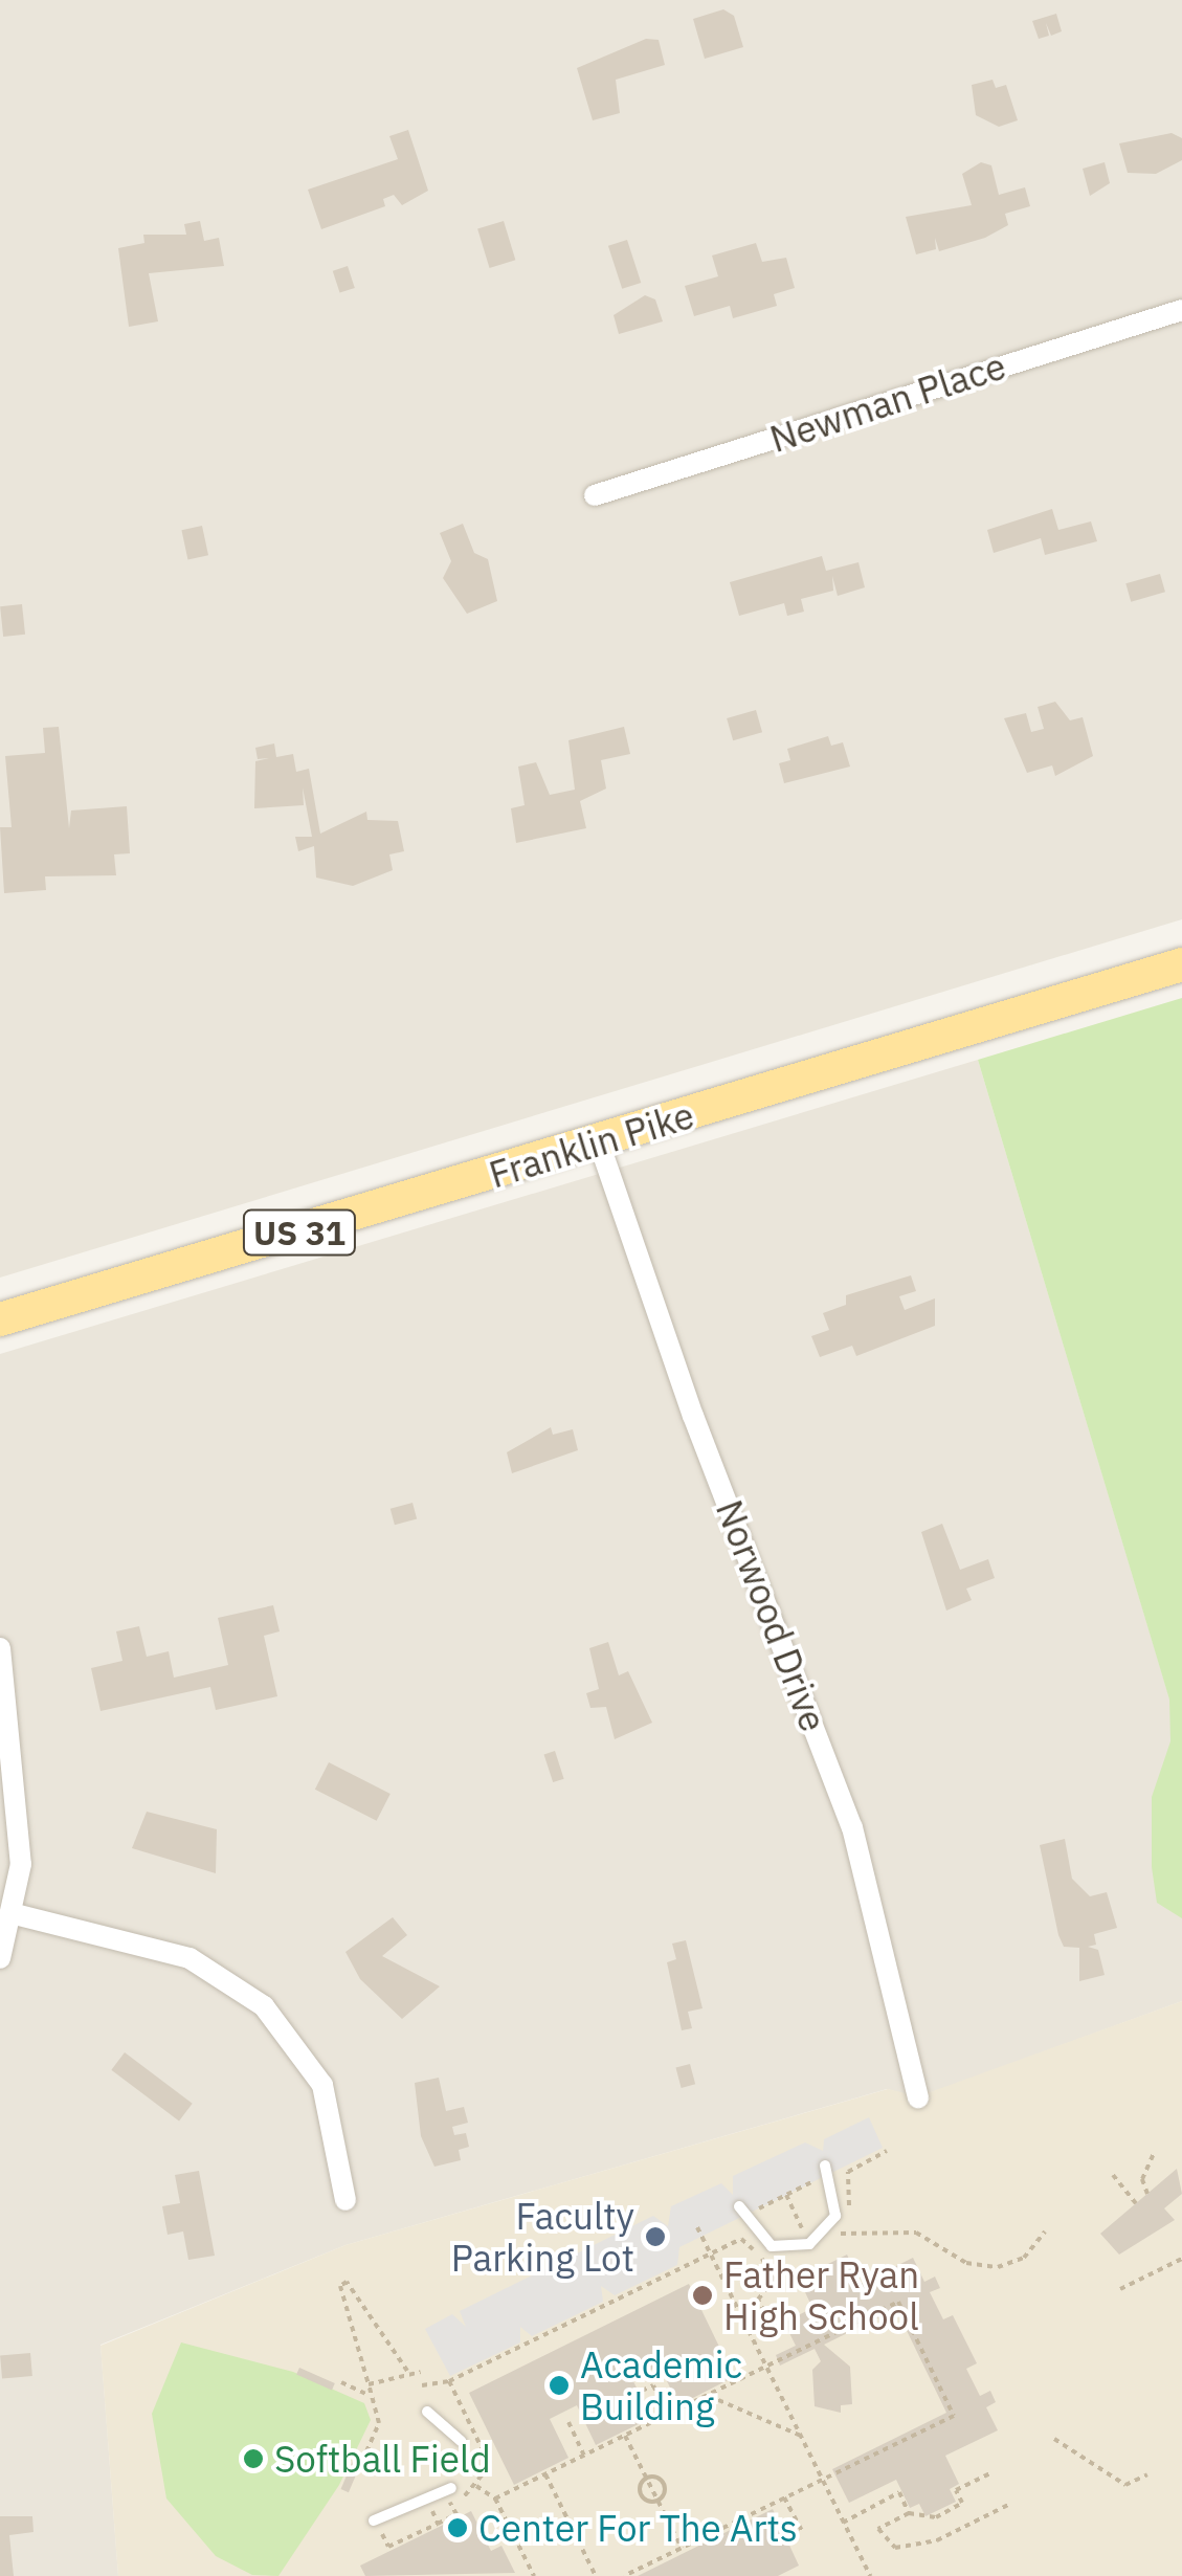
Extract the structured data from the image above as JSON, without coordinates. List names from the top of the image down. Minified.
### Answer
{"streets":{"main road":["Franklin Pike","US 31"],"street":["Newman Place","Norwood Drive"]},"crossings":[["Franklin Pike","Norwood Drive"]],"places":["Faculty Parking Lot","Father Ryan High School","Academic Building","Softball Field","Center For The Arts"]}
